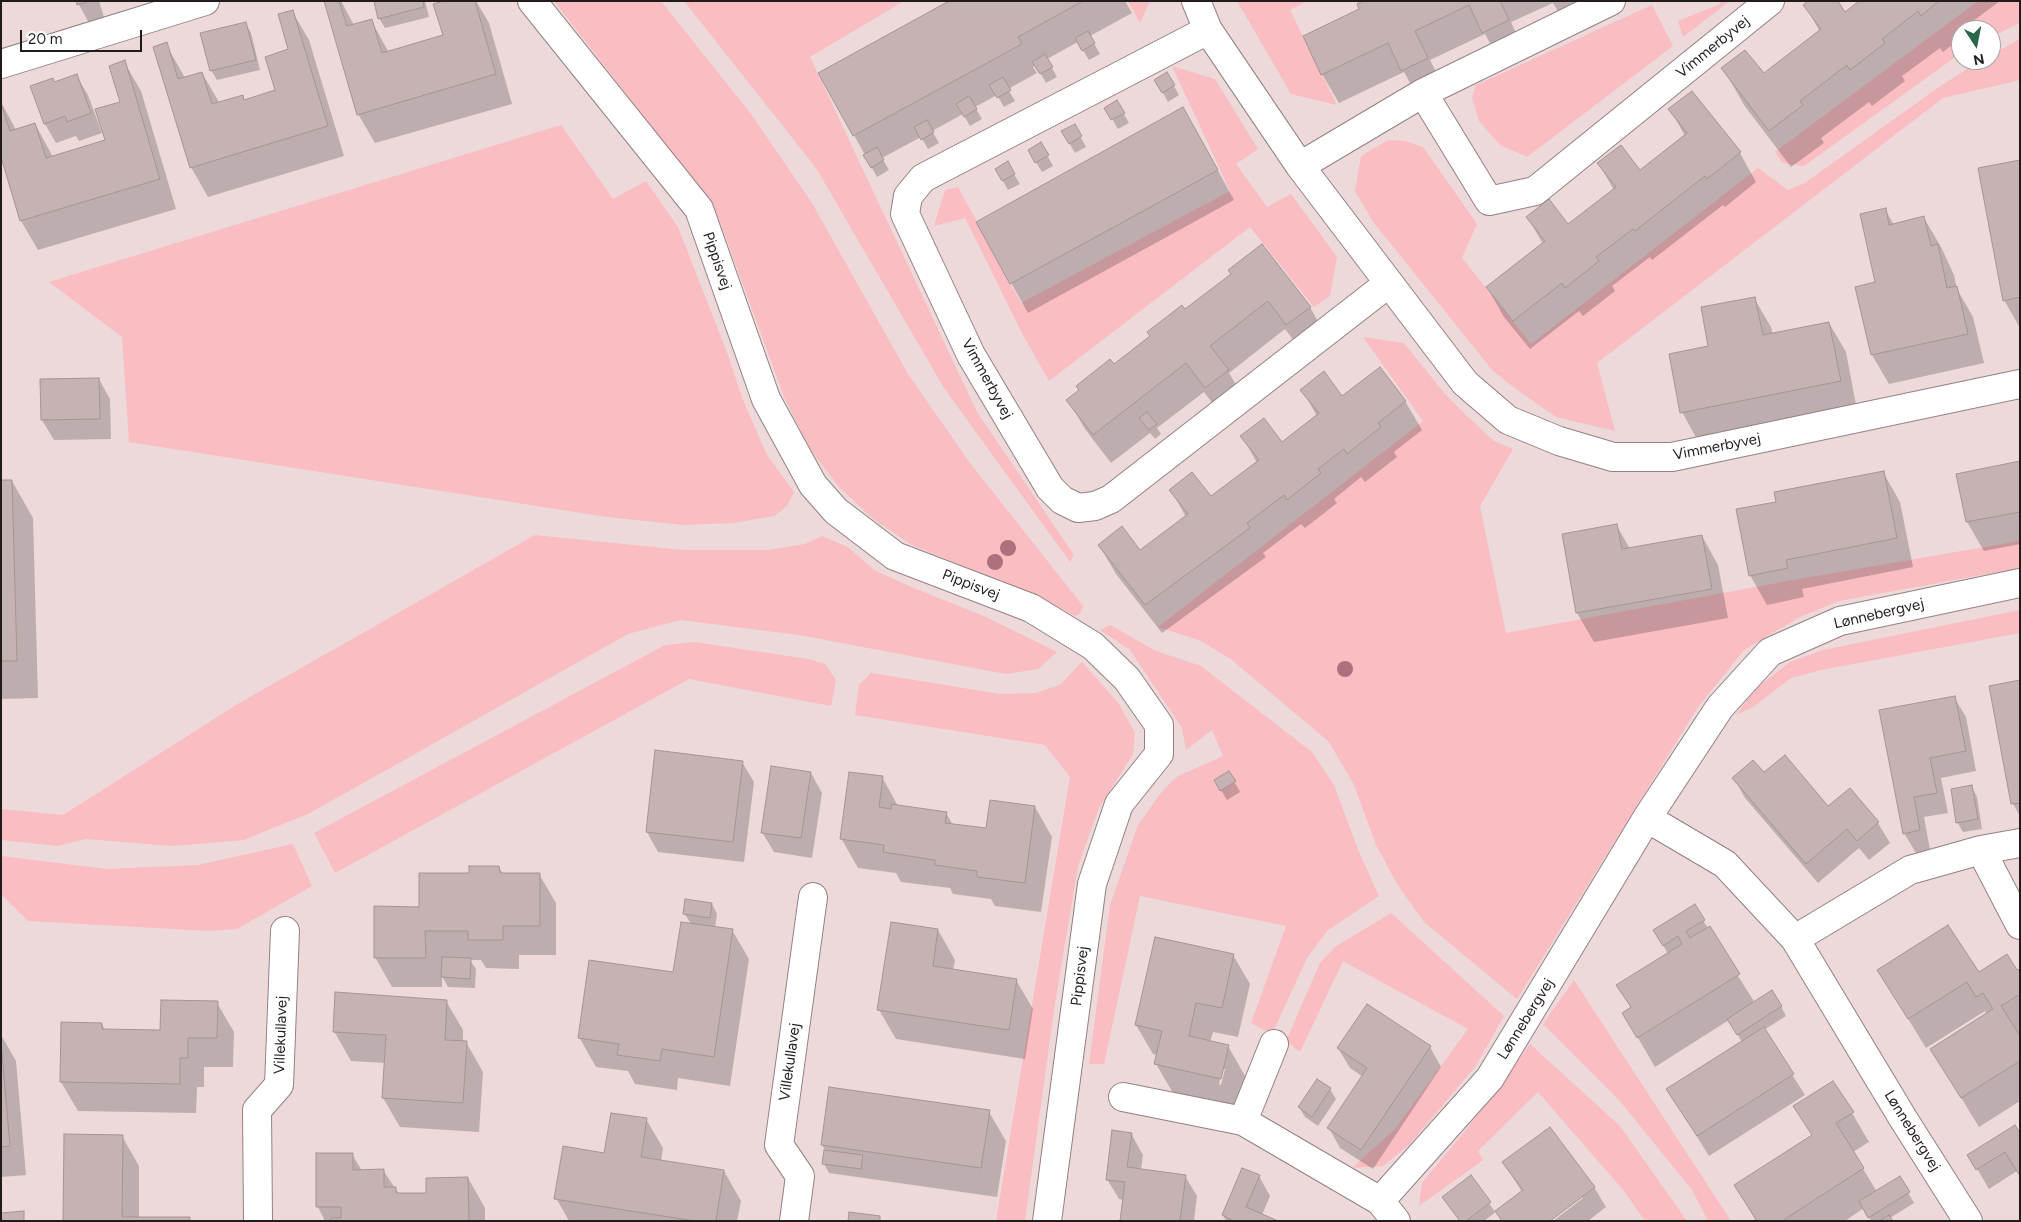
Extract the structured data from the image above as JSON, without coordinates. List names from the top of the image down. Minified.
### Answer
{"streets":{"street":["Vimmerbyvej","Pippisvej","Lønnebergvej","Villekullavej"]},"scale_bar":"20 m","north":"bottom"}
